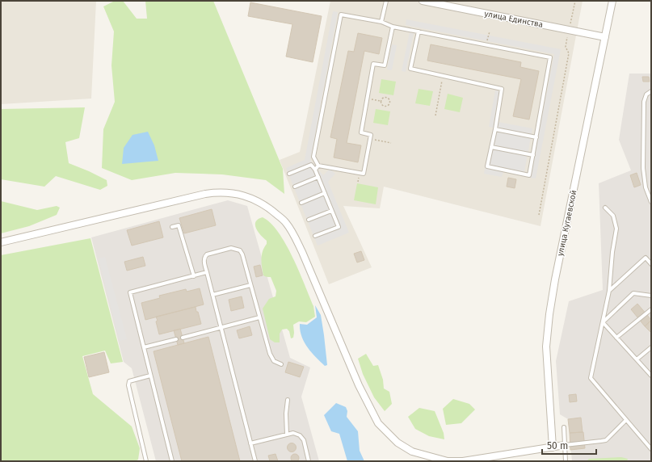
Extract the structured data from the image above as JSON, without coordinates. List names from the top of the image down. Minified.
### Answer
{"streets":{"street":["улица Единства","улица Кугаевской"]},"crossings":[["улица Единства","улица Кугаевской"]],"scale_bar":"50 m"}
